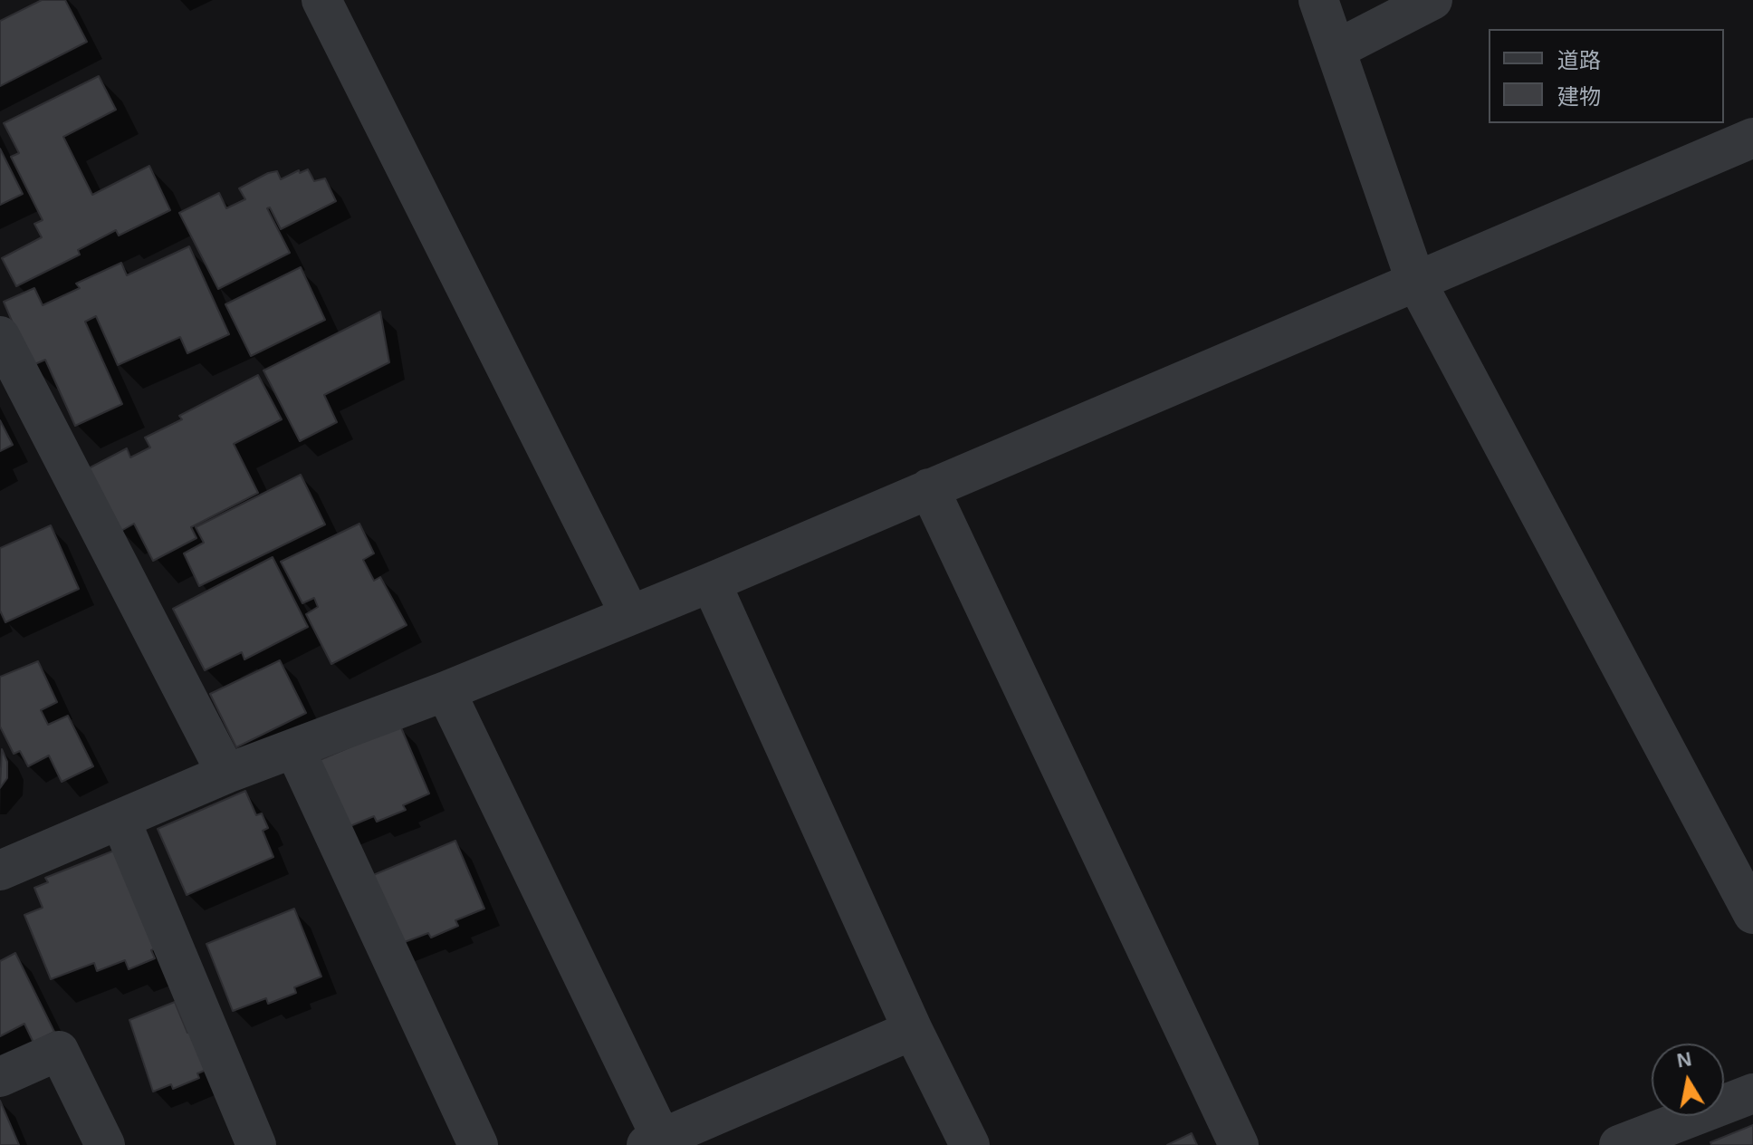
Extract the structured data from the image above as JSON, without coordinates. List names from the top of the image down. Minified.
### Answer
{"legend":["道路","建物"],"north":"top"}
